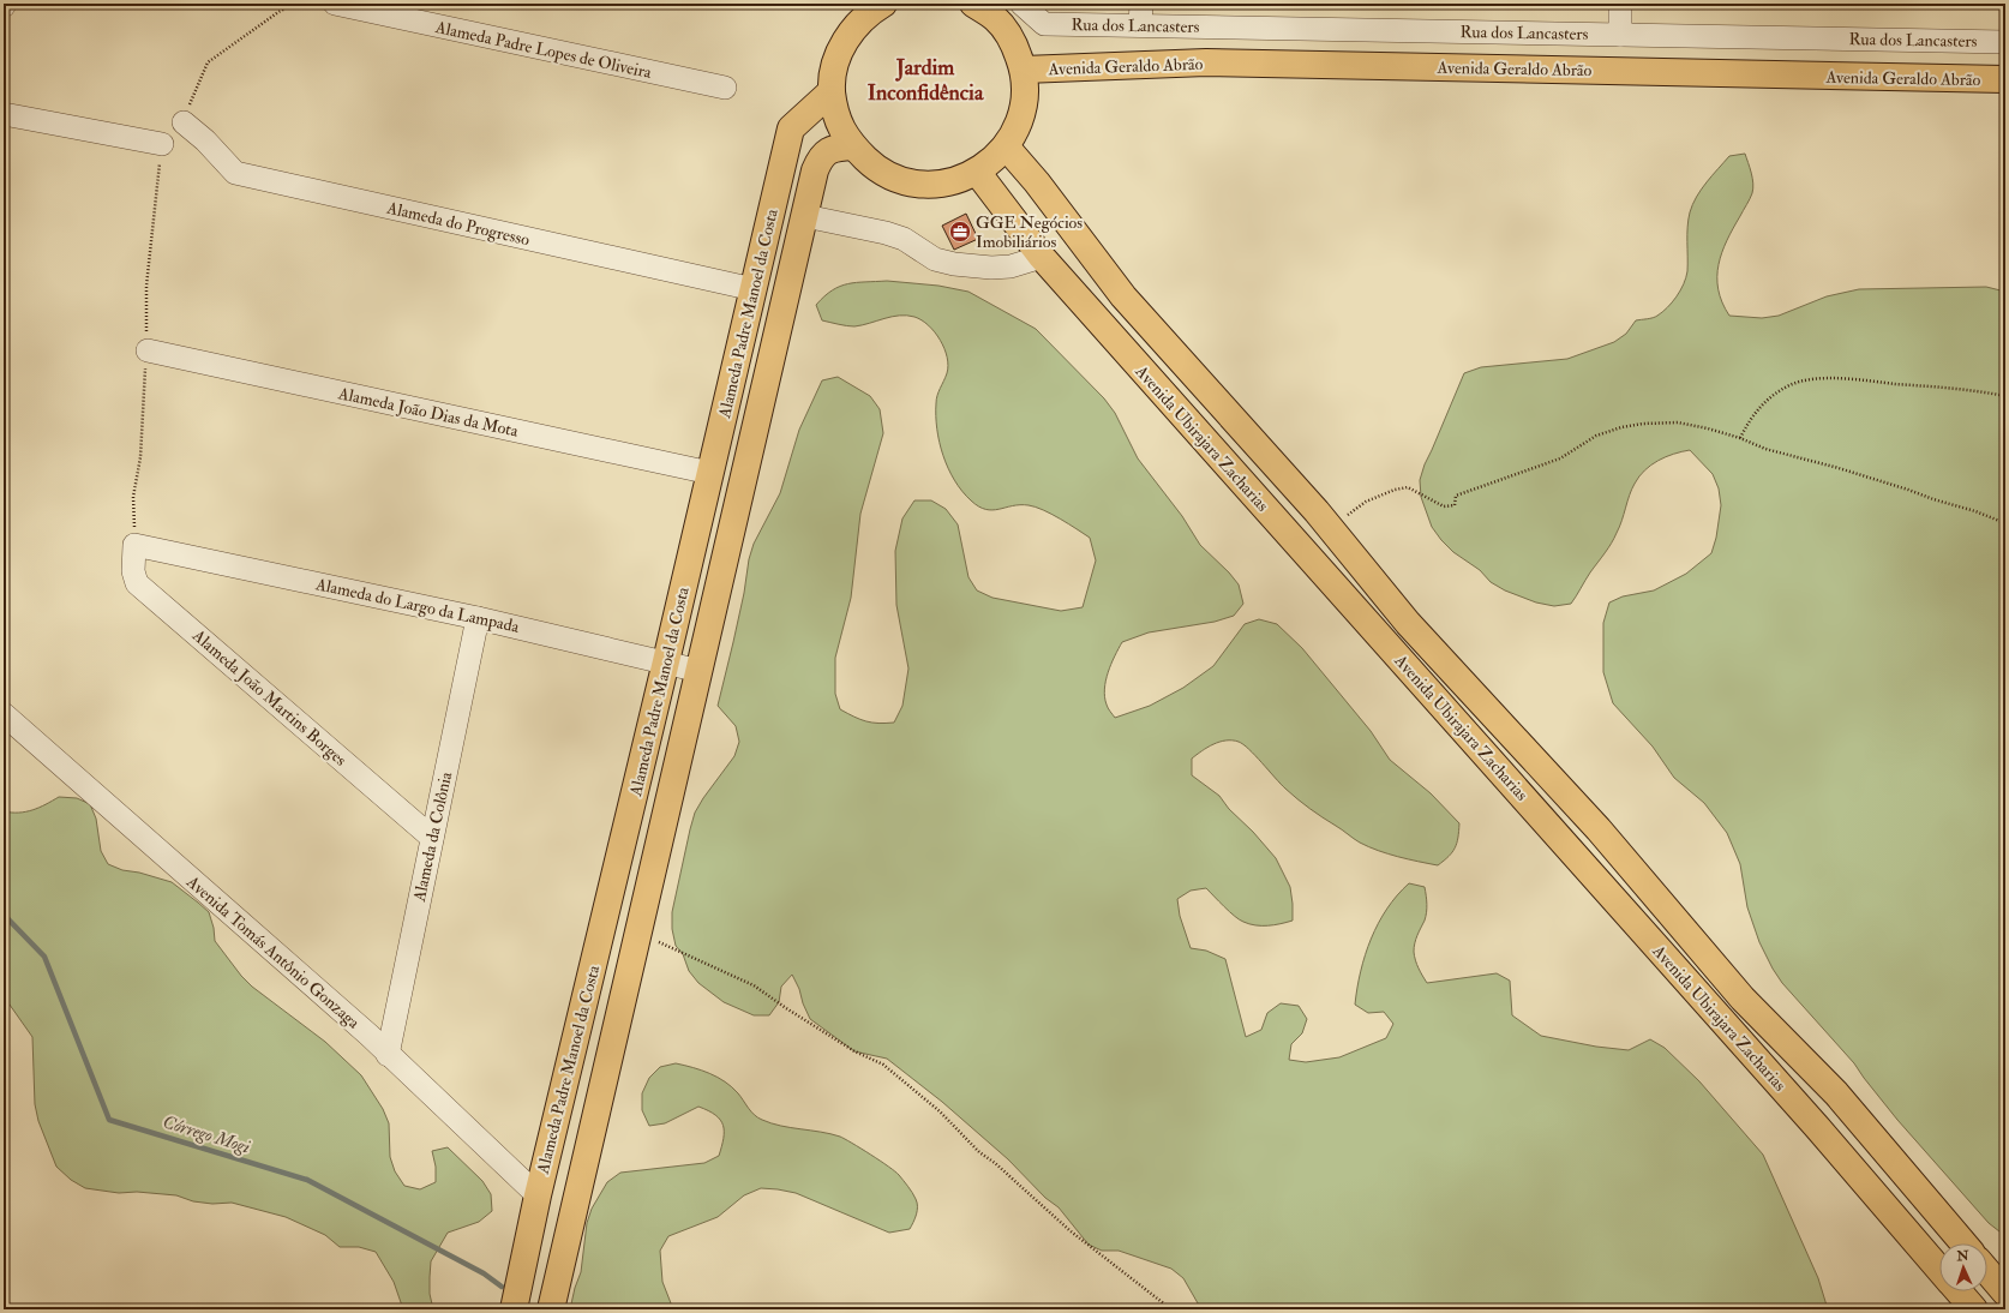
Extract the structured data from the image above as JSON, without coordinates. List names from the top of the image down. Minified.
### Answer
{"streets":{"main road":["Avenida Geraldo Abrão","Alameda Padre Manoel da Costa","Avenida Ubirajara Zacharias"],"street":["Rua dos Lancasters","Alameda Padre Lopes de Oliveira","Alameda do Progresso","Alameda João Dias da Mota","Alameda do Largo da Lampada","Alameda João Martins Borges","Alameda da Colônia","Avenida Tomás Antônio Gonzaga"]},"crossings":[["Alameda do Progresso","Alameda Padre Manoel da Costa"],["Alameda Padre Manoel da Costa","Alameda João Dias da Mota"],["Alameda Padre Manoel da Costa","Alameda do Largo da Lampada"],["Alameda Padre Manoel da Costa","Avenida Tomás Antônio Gonzaga"],["Alameda do Largo da Lampada","Alameda João Martins Borges"],["Alameda do Largo da Lampada","Alameda da Colônia"],["Alameda João Martins Borges","Alameda da Colônia"],["Alameda da Colônia","Avenida Tomás Antônio Gonzaga"]],"districts":["Jardim Inconfidência"],"water":["Córrego Mogi"],"places":{"office":["GGE Negócios Imobiliários"]},"north":"top"}
